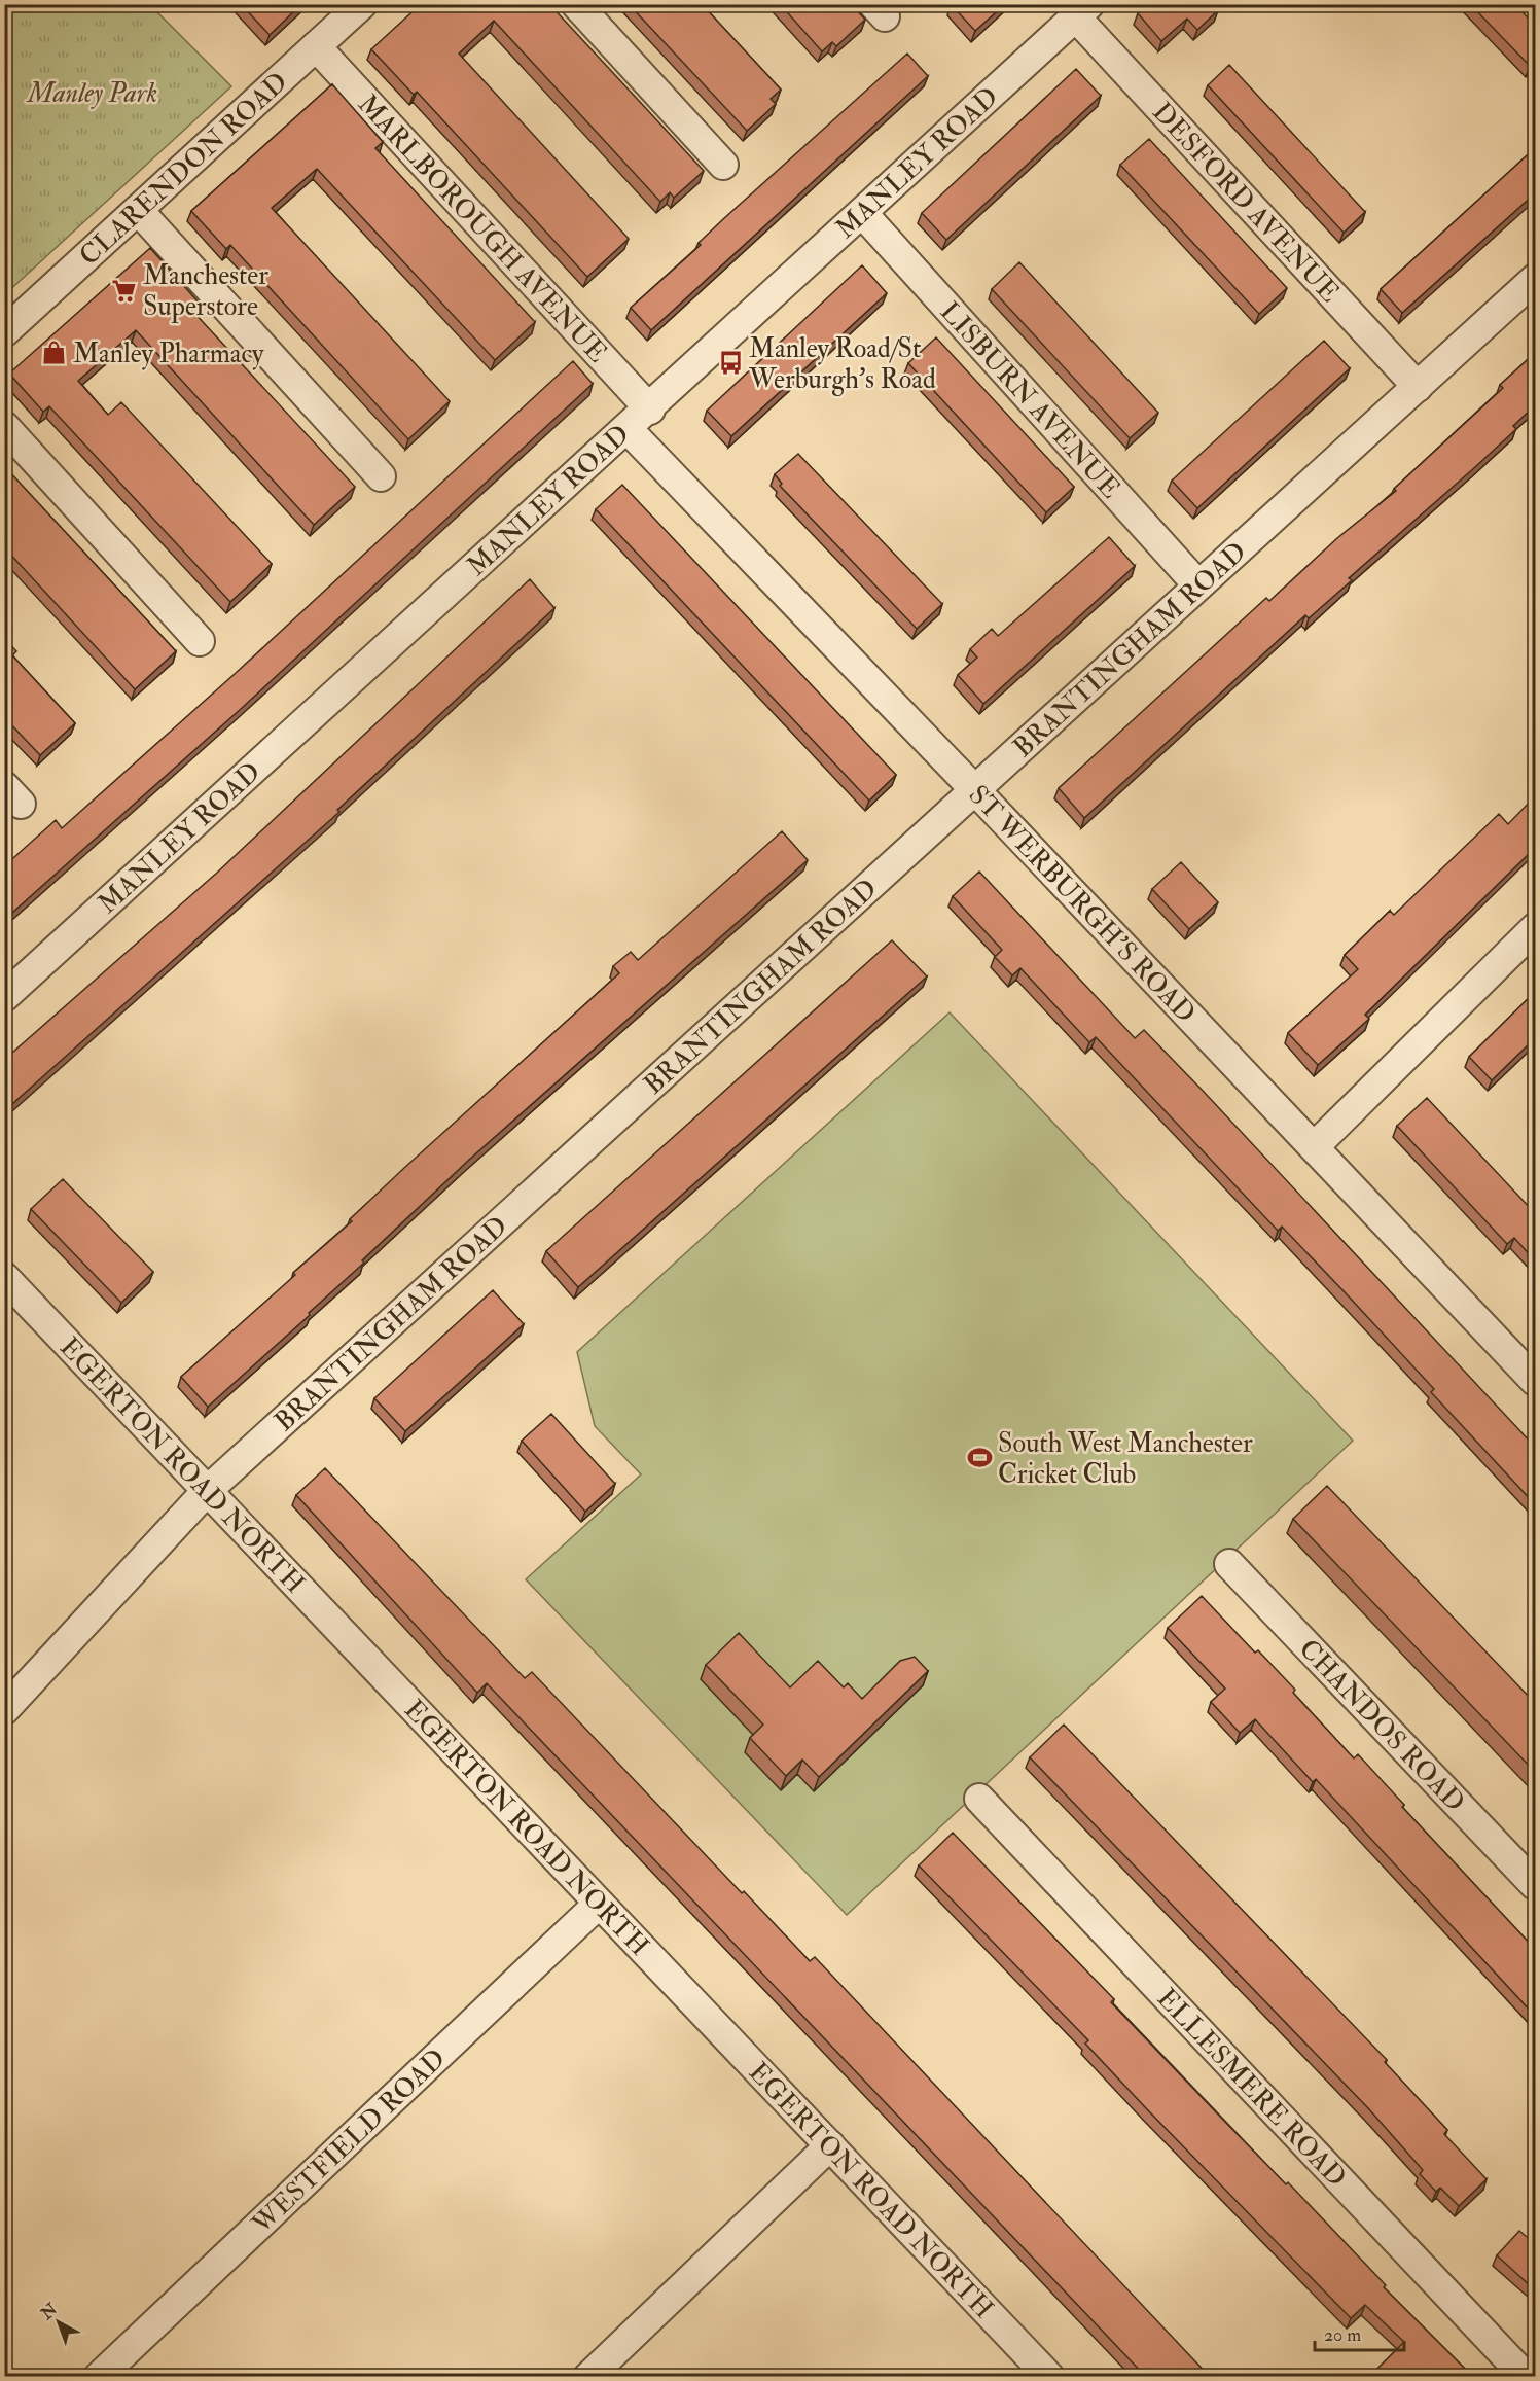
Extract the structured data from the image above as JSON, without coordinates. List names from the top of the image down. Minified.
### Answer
{"streets":{"street":["MANLEY ROAD","CLARENDON ROAD","DESFORD AVENUE","MARLBOROUGH AVENUE","LISBURN AVENUE","BRANTINGHAM ROAD","ST WERBURGH'S ROAD","EGERTON ROAD NORTH","CHANDOS ROAD","ELLESMERE ROAD","WESTFIELD ROAD"]},"crossings":[["MANLEY ROAD","DESFORD AVENUE"],["MANLEY ROAD","MARLBOROUGH AVENUE"],["MANLEY ROAD","LISBURN AVENUE"],["MANLEY ROAD","ST WERBURGH'S ROAD"],["CLARENDON ROAD","MARLBOROUGH AVENUE"],["DESFORD AVENUE","BRANTINGHAM ROAD"],["LISBURN AVENUE","BRANTINGHAM ROAD"],["BRANTINGHAM ROAD","ST WERBURGH'S ROAD"],["BRANTINGHAM ROAD","EGERTON ROAD NORTH"],["EGERTON ROAD NORTH","WESTFIELD ROAD"]],"parks":["Manley Park"],"places":{"supermarket":["Manchester Superstore"],"shop":["Manley Pharmacy"],"bus stop":["Manley Road/St Werburgh's Road"],"sports":["South West Manchester Cricket Club"]},"scale_bar":"20 m","north":"top left"}
